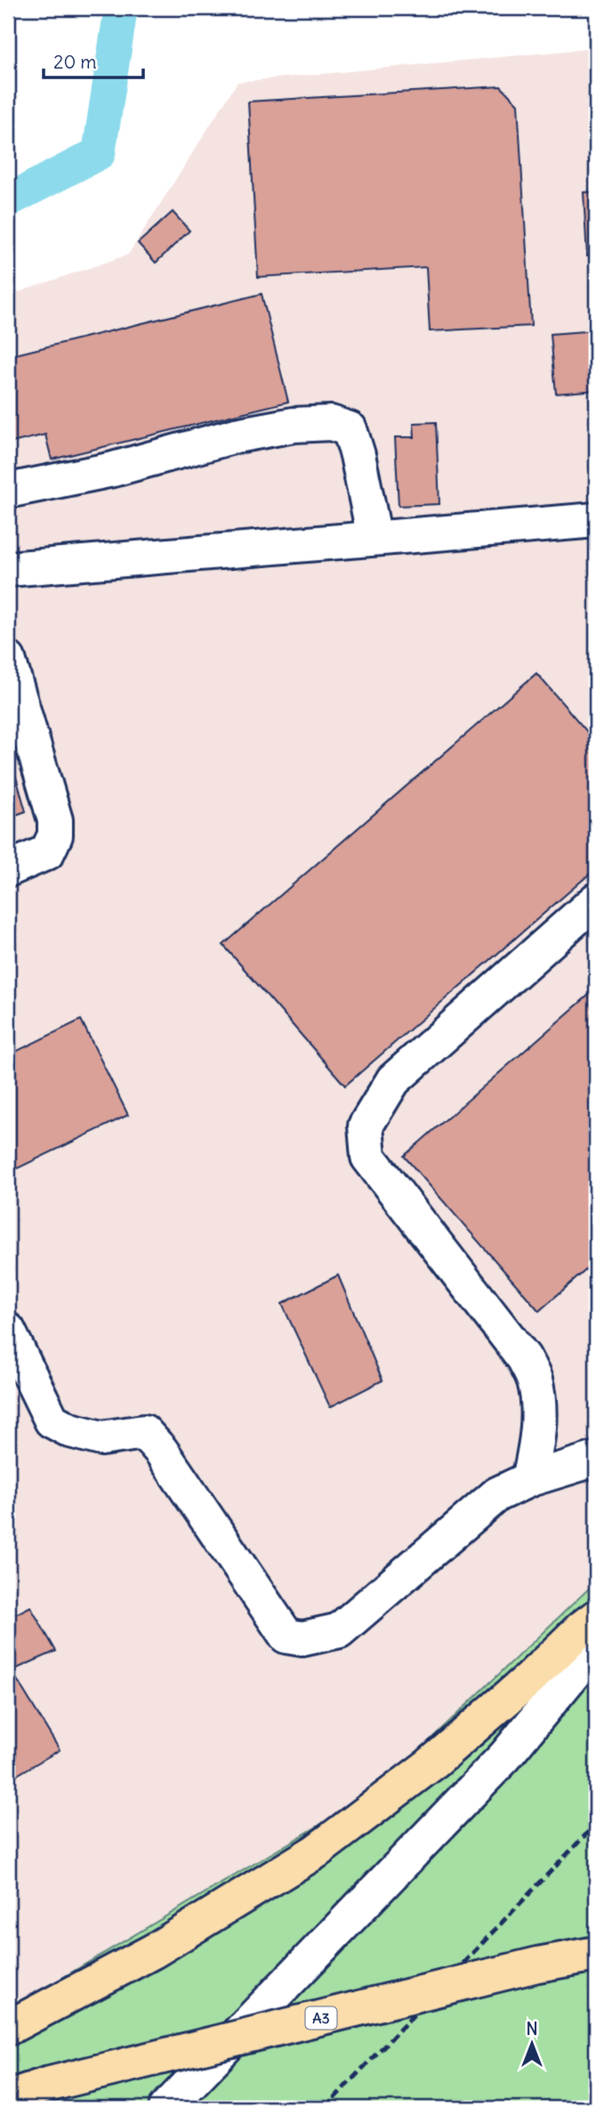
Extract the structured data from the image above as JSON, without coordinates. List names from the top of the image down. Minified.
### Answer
{"streets":{"main road":["A3"]},"scale_bar":"20 m","north":"top"}
